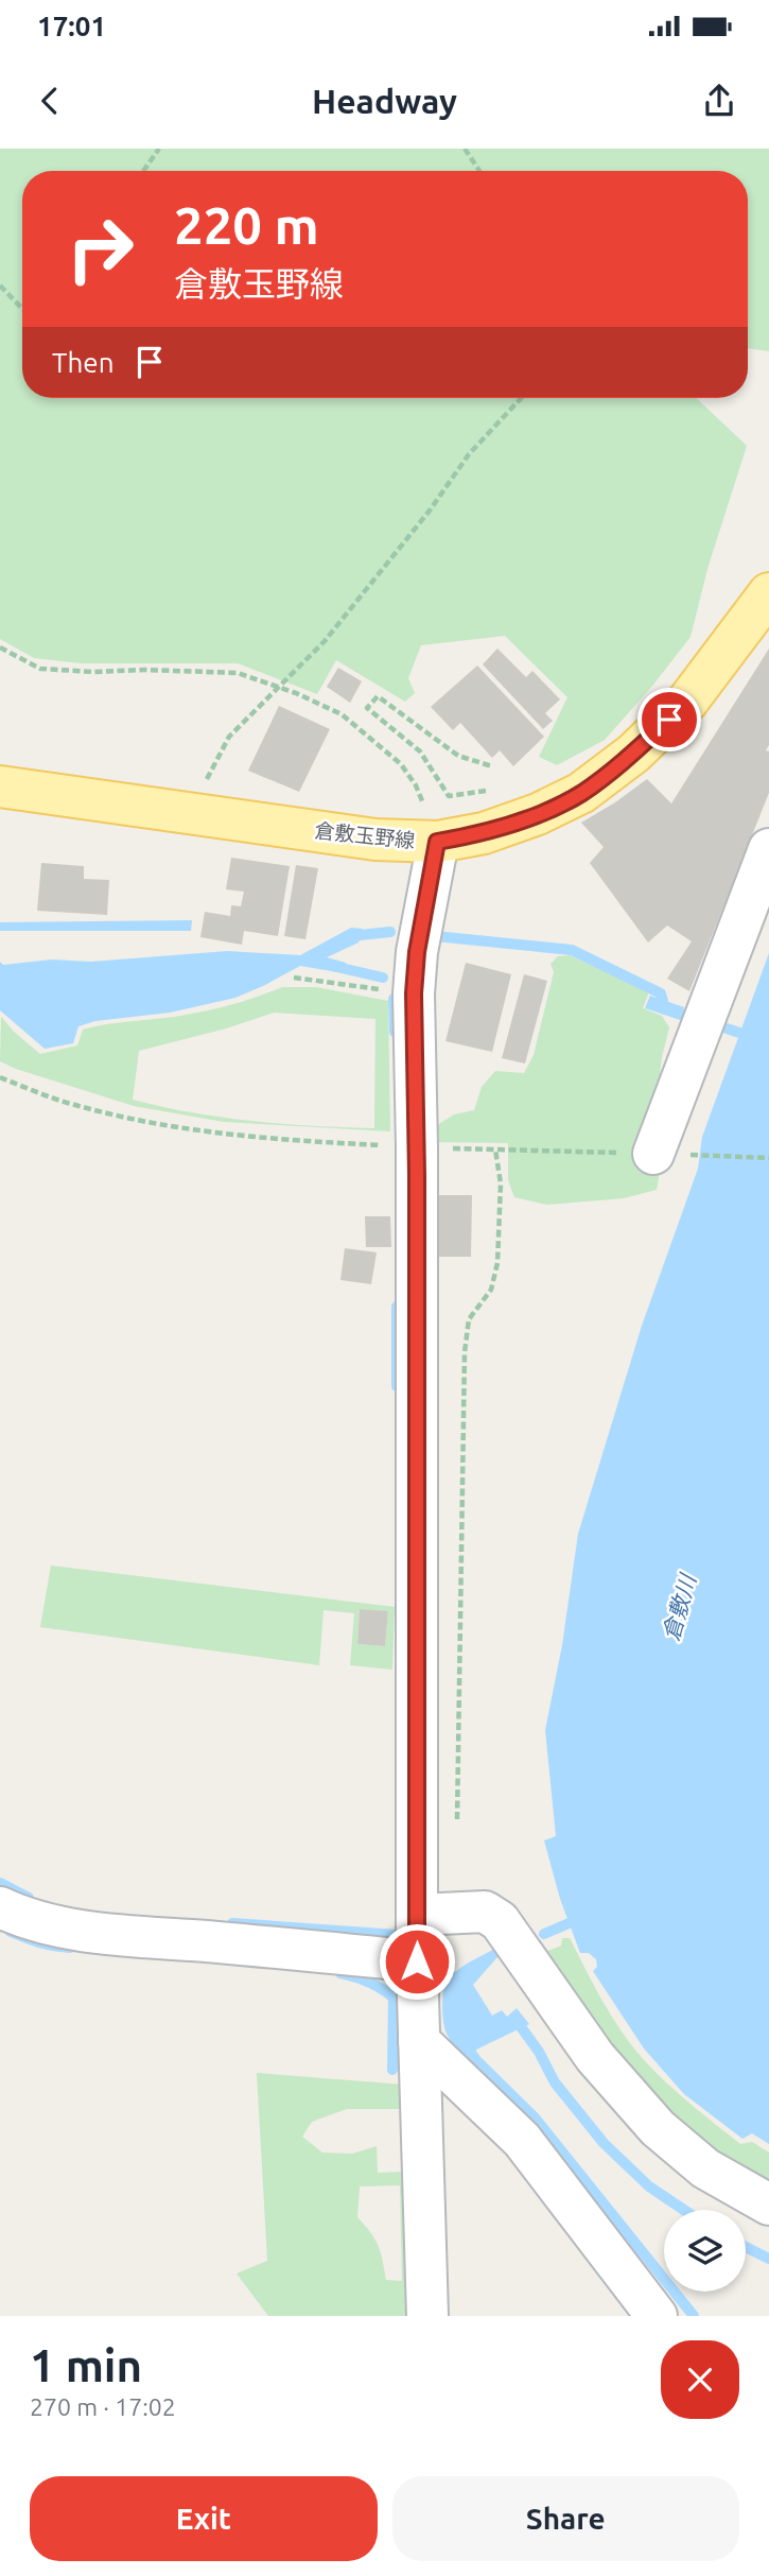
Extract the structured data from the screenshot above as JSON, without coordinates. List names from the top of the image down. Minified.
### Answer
{"streets":{"main road":["倉敷玉野線"]},"water":["倉敷川"],"page":{"status":"17:01","header":"Headway","turn":["220 m","倉敷玉野線"],"then":"Then","heading":["1 min","270 m · 17:02"],"buttons":["Exit","Share"]}}
